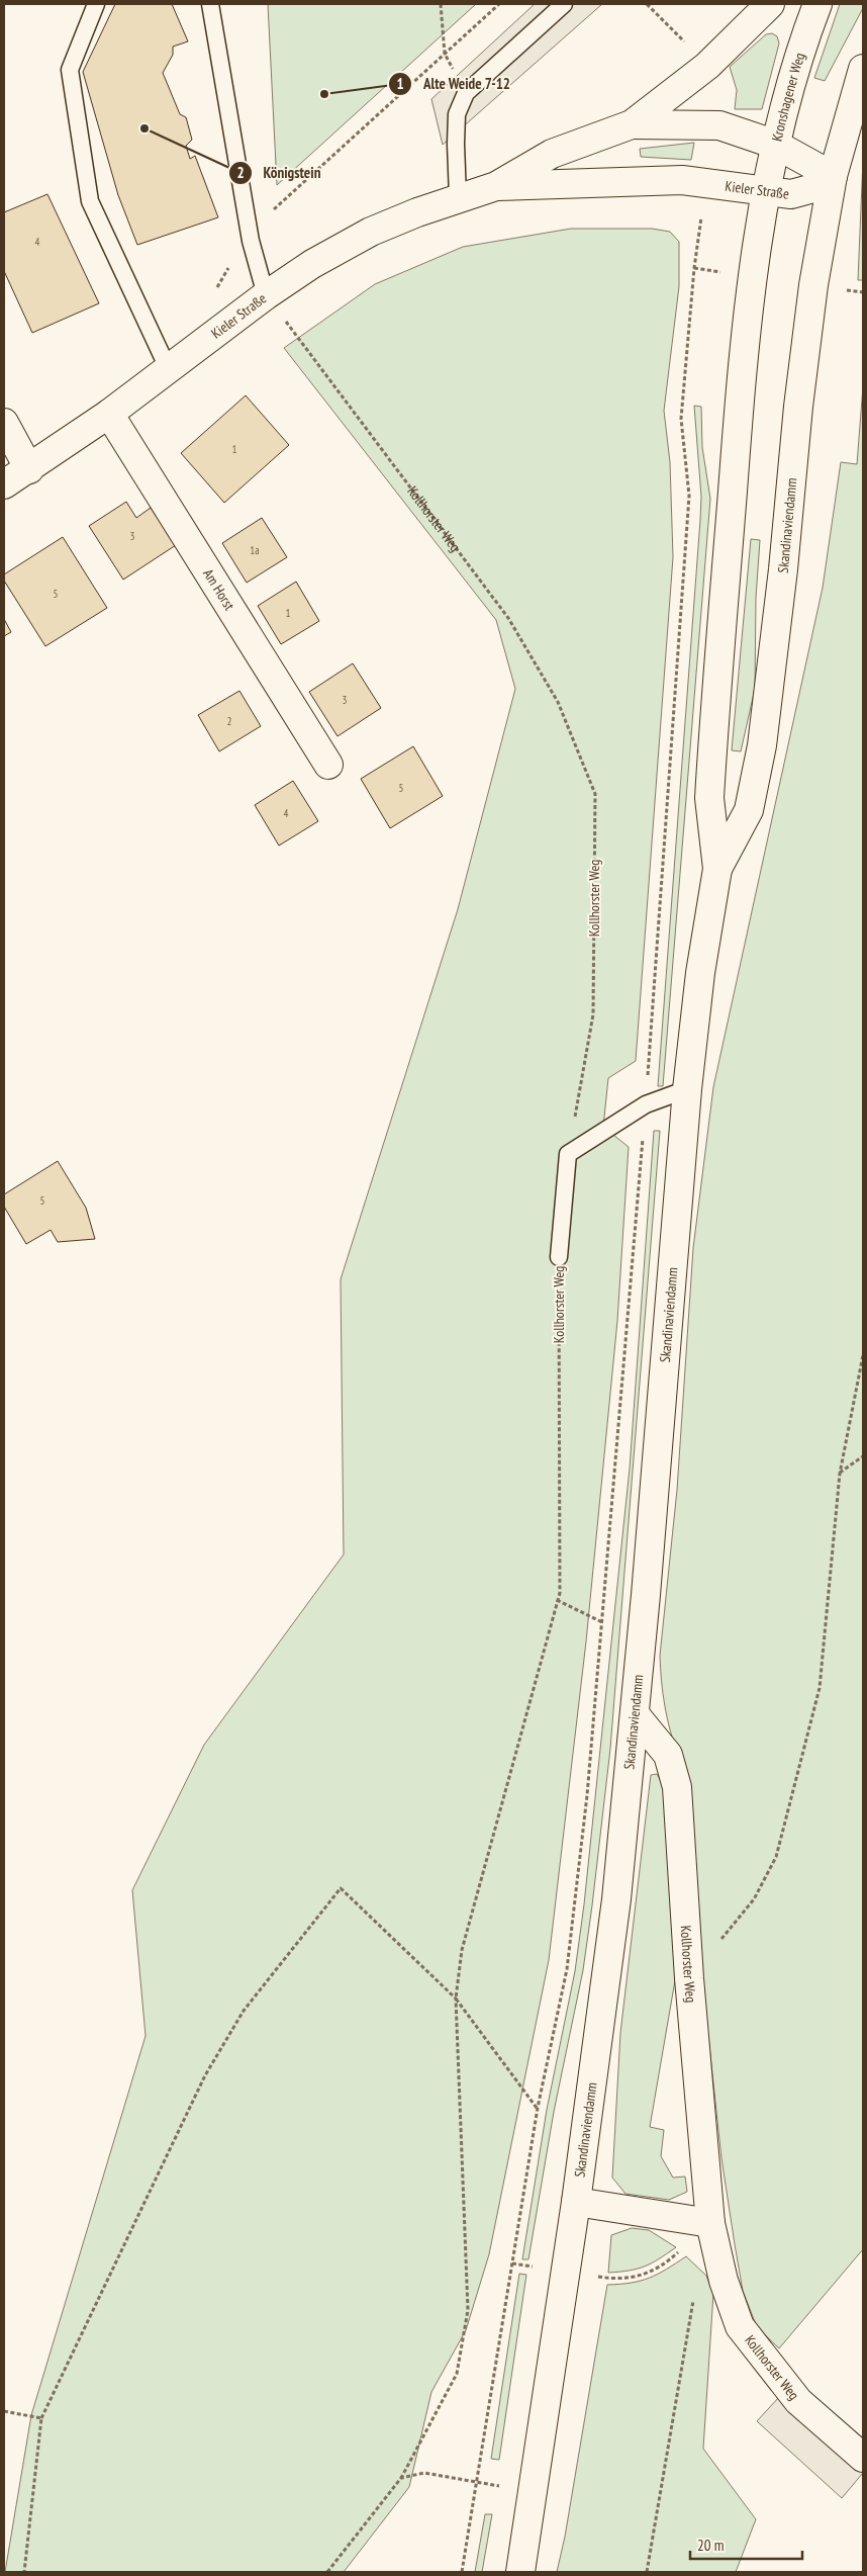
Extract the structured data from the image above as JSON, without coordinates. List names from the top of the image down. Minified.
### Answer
{"streets":{"main road":["Kronshagener Weg","Kieler Straße","Kollhorster Weg","Skandinaviendamm","Am Horst"]},"crossings":[["Kronshagener Weg","Kieler Straße"],["Kronshagener Weg","Skandinaviendamm"],["Kieler Straße","Kollhorster Weg"],["Kieler Straße","Skandinaviendamm"],["Kieler Straße","Am Horst"],["Kollhorster Weg","Skandinaviendamm"]],"places":["Alte Weide 7-12","Königstein"],"house_numbers":["4","1","3","1a","5","1","3","2","5","4","5"],"scale_bar":"20 m"}
